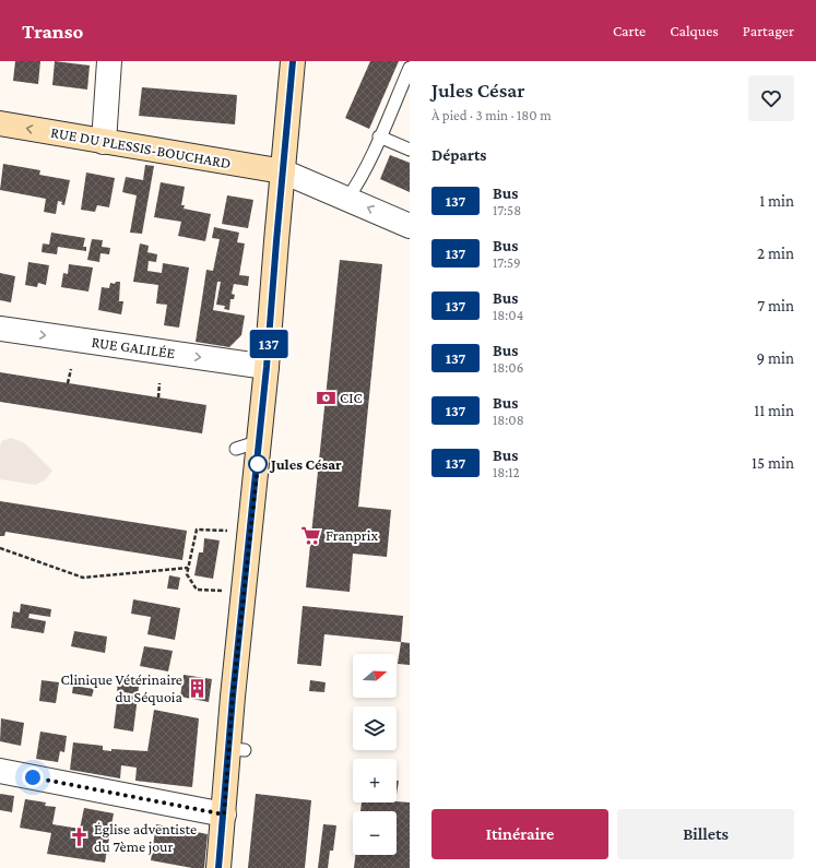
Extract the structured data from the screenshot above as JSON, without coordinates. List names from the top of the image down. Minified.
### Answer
{"streets":{"street":["RUE DU PLESSIS-BOUCHARD","RUE GALILÉE"]},"one_way":["RUE DU PLESSIS-BOUCHARD","RUE GALILÉE"],"places":{"bank":["CIC"],"other":["Jules César"],"supermarket":["Franprix"],"building":["Clinique Vétérinaire du Séquoia"],"church":["Église adventiste du 7ème jour"]},"lines":["bus line 137"],"north":"right","page":{"header":"Transo","nav":["Carte","Calques","Partager"],"on_map":"137","heading":[["Jules César","À pied · 3 min · 180 m"],"Départs"],"list":[{"mark":"137","name":"Bus","note":"17:58","value":"1 min"},{"mark":"137","name":"Bus","note":"17:59","value":"2 min"},{"mark":"137","name":"Bus","note":"18:04","value":"7 min"},{"mark":"137","name":"Bus","note":"18:06","value":"9 min"},{"mark":"137","name":"Bus","note":"18:08","value":"11 min"},{"mark":"137","name":"Bus","note":"18:12","value":"15 min"}],"map_buttons":["+","−"],"buttons":["Itinéraire","Billets"]}}
